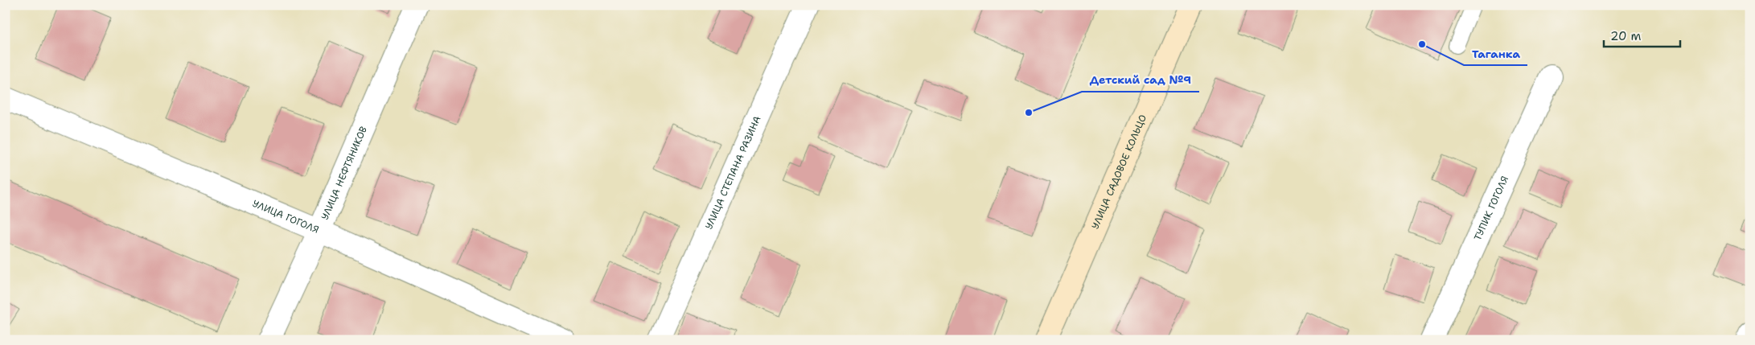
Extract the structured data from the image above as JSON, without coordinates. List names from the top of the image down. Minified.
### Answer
{"streets":{"main road":["УЛИЦА САДОВОЕ КОЛЬЦО"],"street":["УЛИЦА СТЕПАНА РАЗИНА","УЛИЦА НЕФТЯНИКОВ","ТУПИК ГОГОЛЯ","УЛИЦА ГОГОЛЯ"]},"crossings":[["УЛИЦА НЕФТЯНИКОВ","УЛИЦА ГОГОЛЯ"]],"places":["Таганка","Детский сад №9"],"scale_bar":"20 m"}
